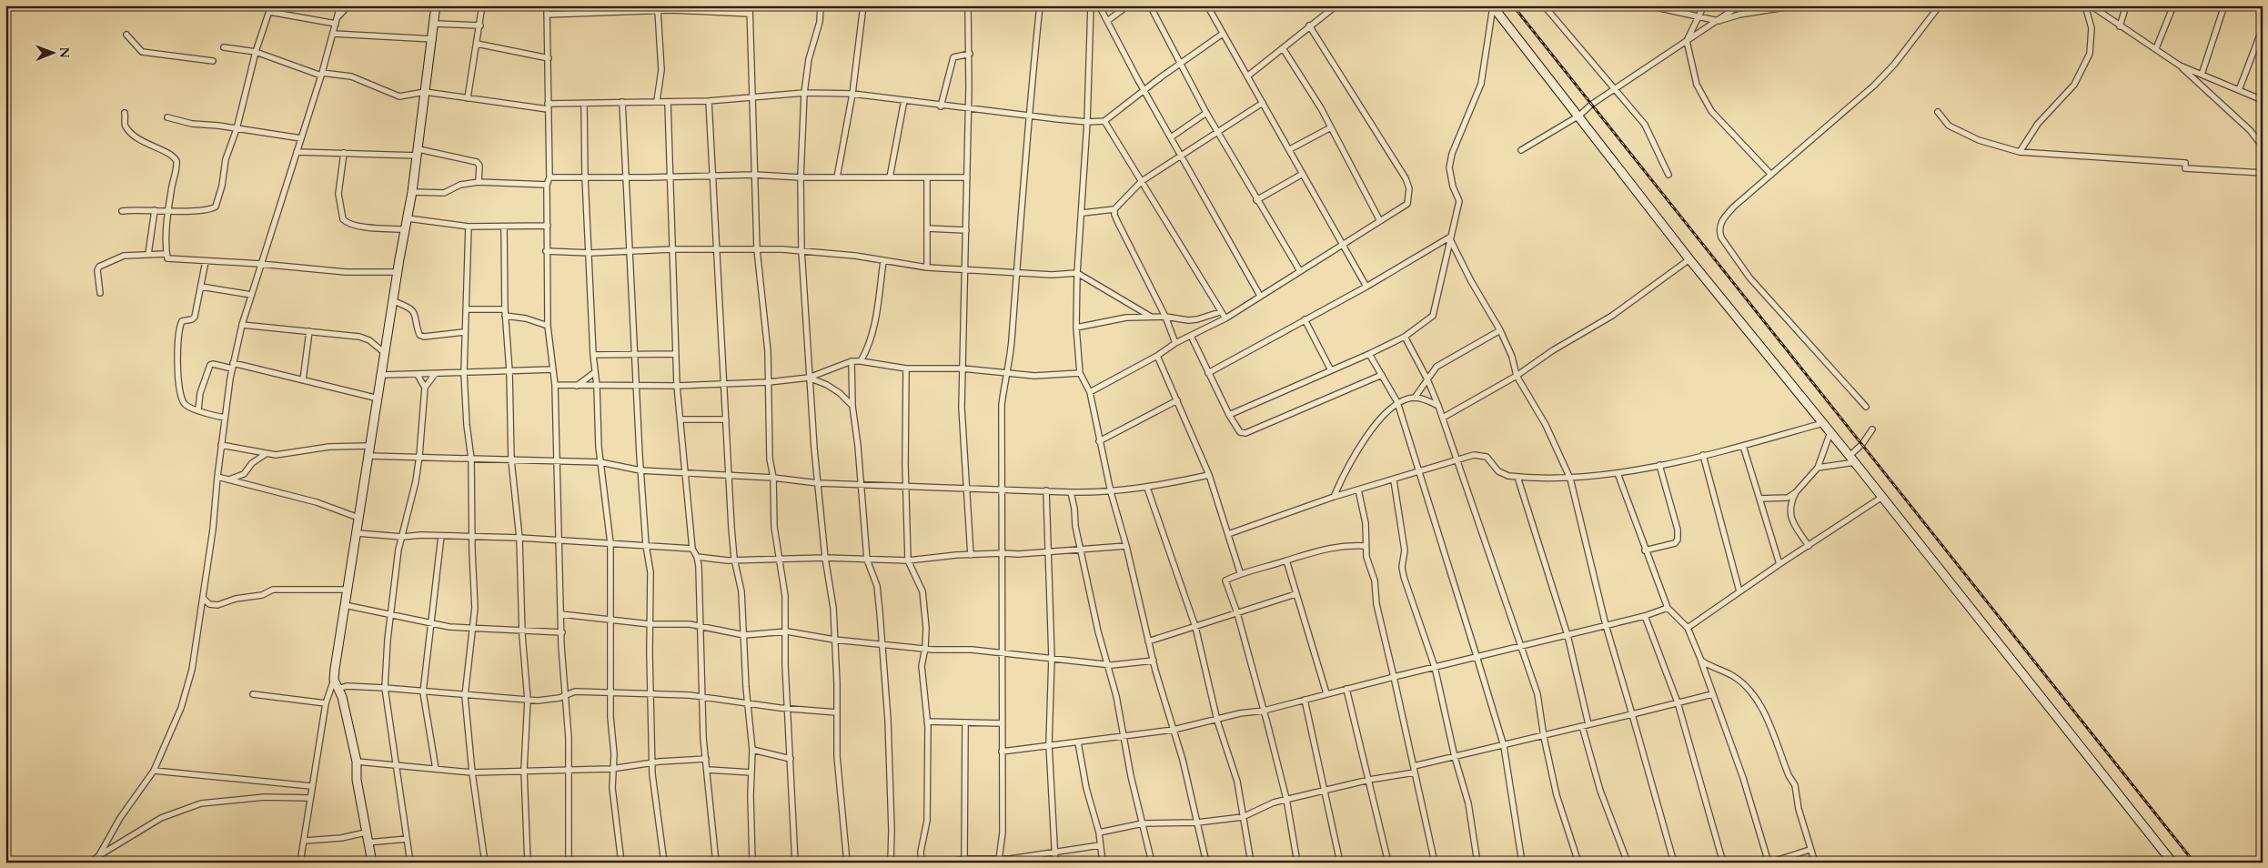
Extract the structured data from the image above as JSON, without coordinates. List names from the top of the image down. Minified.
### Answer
{"north":"right"}
